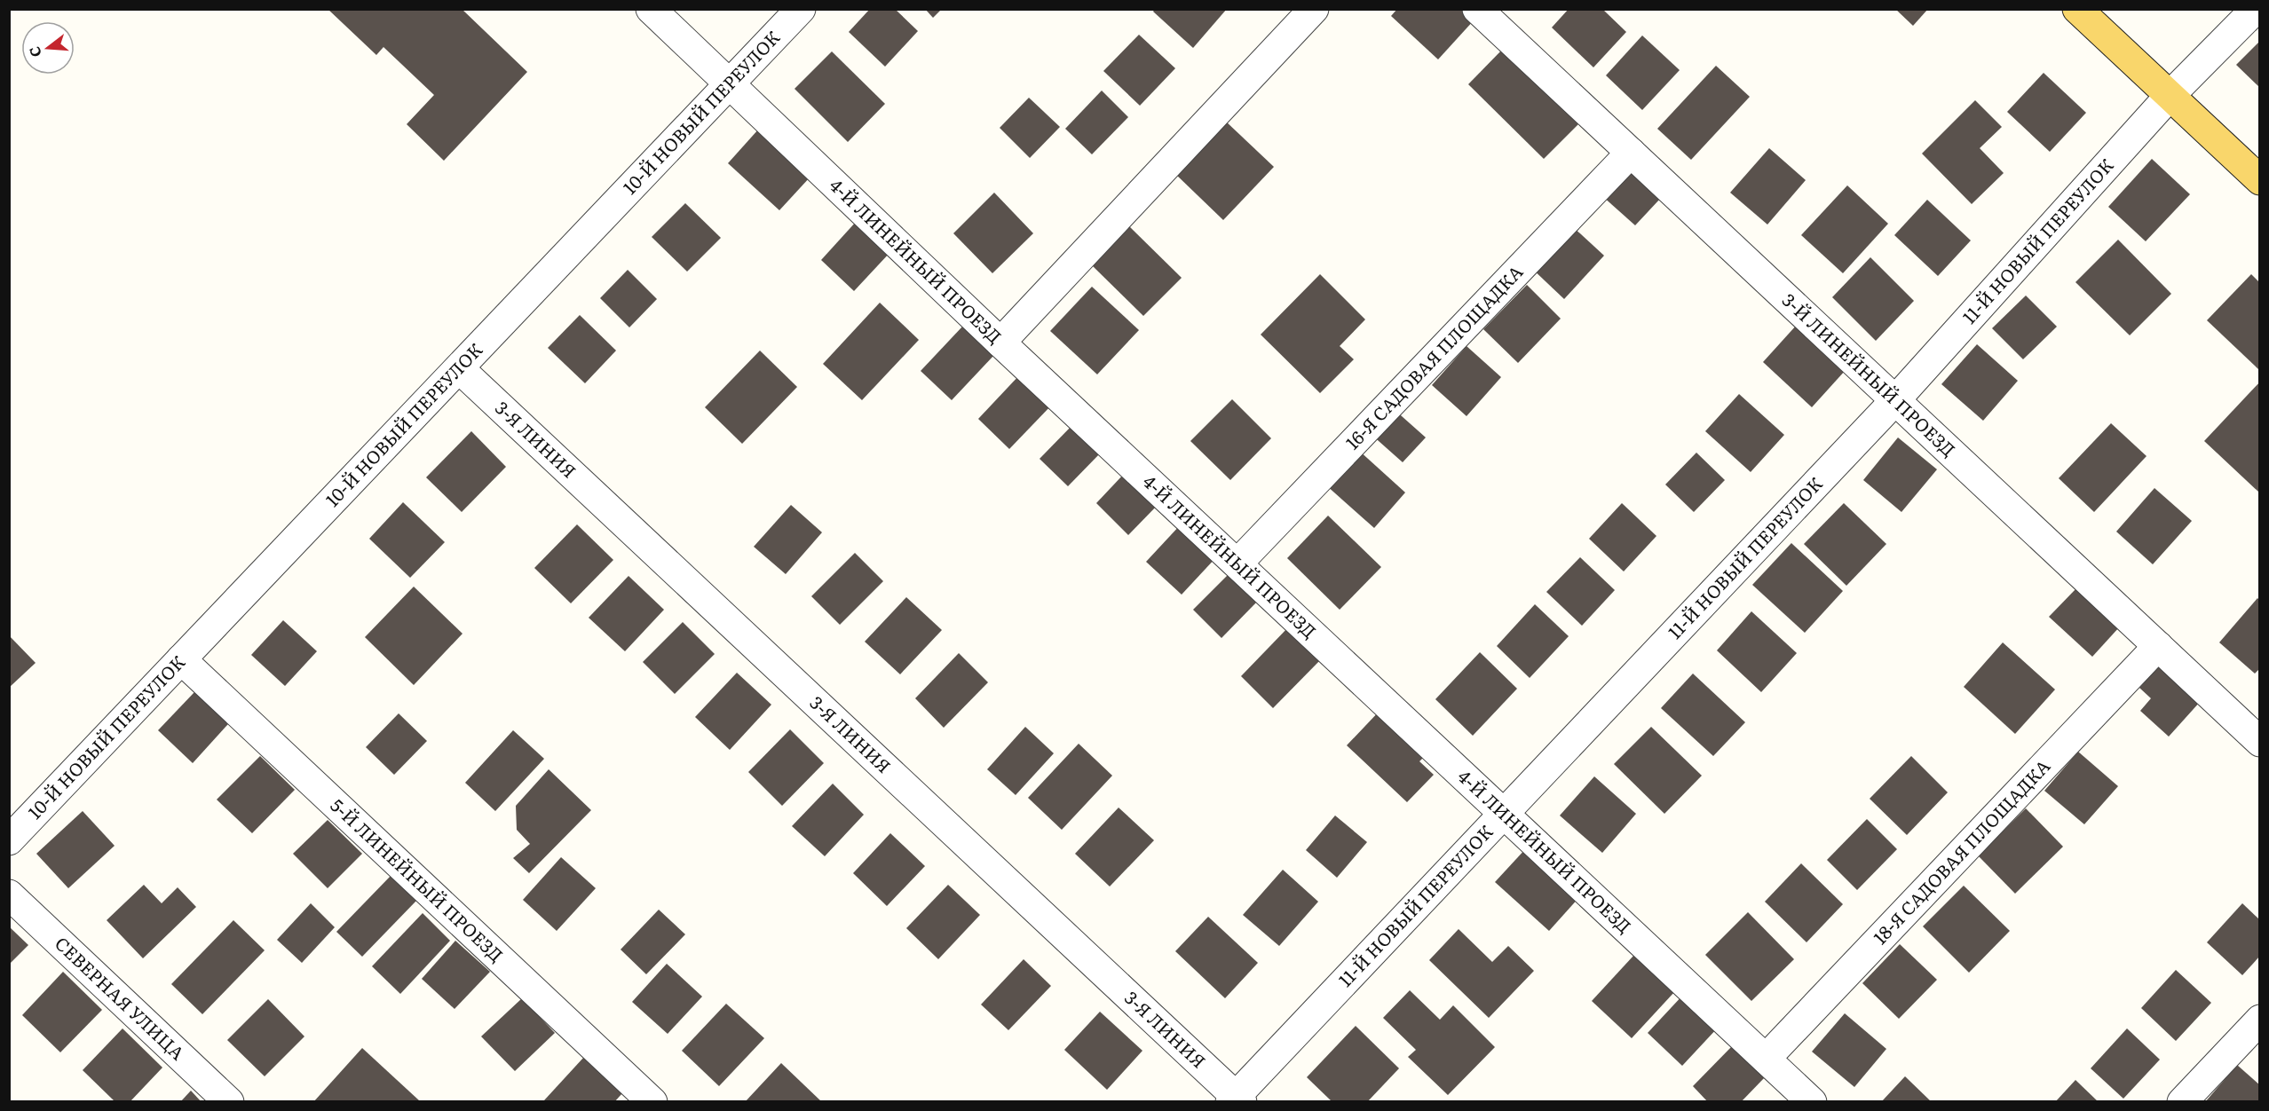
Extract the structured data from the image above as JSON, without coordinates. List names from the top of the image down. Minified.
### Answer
{"streets":{"street":["10-Й НОВЫЙ ПЕРЕУЛОК","11-Й НОВЫЙ ПЕРЕУЛОК","4-Й ЛИНЕЙНЫЙ ПРОЕЗД","16-Я САДОВАЯ ПЛОЩАДКА","3-Й ЛИНЕЙНЫЙ ПРОЕЗД","3-Я ЛИНИЯ","18-Я САДОВАЯ ПЛОЩАДКА","5-Й ЛИНЕЙНЫЙ ПРОЕЗД","СЕВЕРНАЯ УЛИЦА"]},"crossings":[["10-Й НОВЫЙ ПЕРЕУЛОК","4-Й ЛИНЕЙНЫЙ ПРОЕЗД"],["10-Й НОВЫЙ ПЕРЕУЛОК","3-Я ЛИНИЯ"],["10-Й НОВЫЙ ПЕРЕУЛОК","5-Й ЛИНЕЙНЫЙ ПРОЕЗД"],["11-Й НОВЫЙ ПЕРЕУЛОК","4-Й ЛИНЕЙНЫЙ ПРОЕЗД"],["11-Й НОВЫЙ ПЕРЕУЛОК","3-Й ЛИНЕЙНЫЙ ПРОЕЗД"],["11-Й НОВЫЙ ПЕРЕУЛОК","3-Я ЛИНИЯ"],["4-Й ЛИНЕЙНЫЙ ПРОЕЗД","16-Я САДОВАЯ ПЛОЩАДКА"],["4-Й ЛИНЕЙНЫЙ ПРОЕЗД","18-Я САДОВАЯ ПЛОЩАДКА"],["16-Я САДОВАЯ ПЛОЩАДКА","3-Й ЛИНЕЙНЫЙ ПРОЕЗД"],["3-Й ЛИНЕЙНЫЙ ПРОЕЗД","18-Я САДОВАЯ ПЛОЩАДКА"]],"north":"left"}
